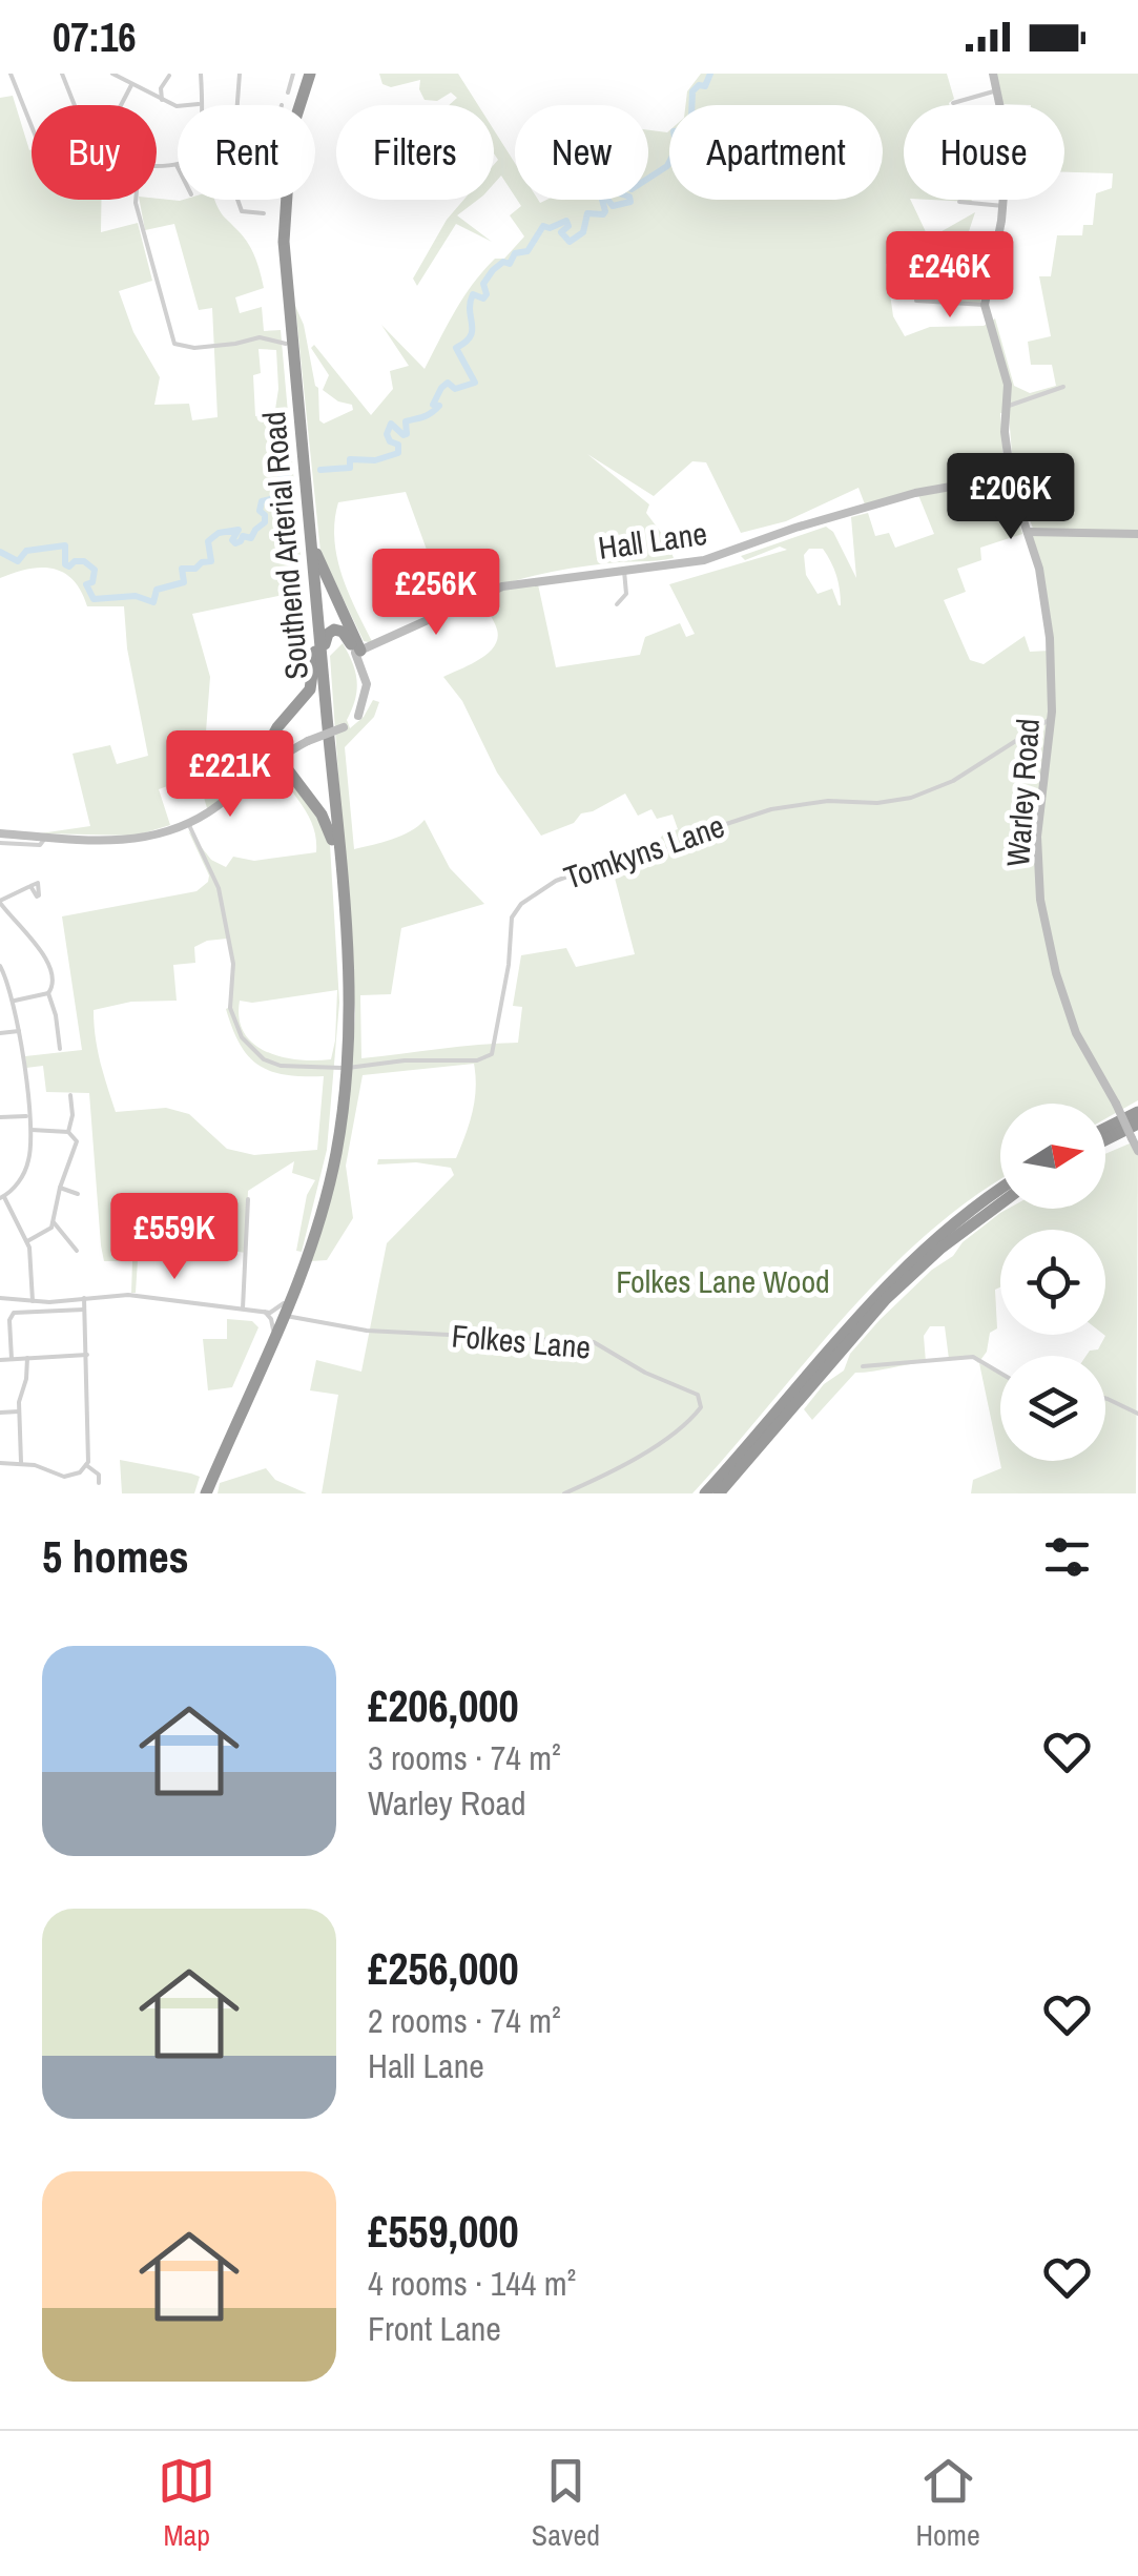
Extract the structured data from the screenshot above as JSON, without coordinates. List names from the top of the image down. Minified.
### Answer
{"streets":{"highway":["Southend Arterial Road"],"street":["Hall Lane","Warley Road","Tomkyns Lane","Folkes Lane"]},"crossings":[["Hall Lane","Warley Road"],["Southend Arterial Road","Tomkyns Lane"],["Southend Arterial Road","Folkes Lane"],["Warley Road","Tomkyns Lane"]],"parks":["Folkes Lane Wood"],"north":"right","page":{"status":"07:16","chip":["Buy","Rent","Filters","New","Apartment","House"],"price":["£246K","£206K","£256K","£221K","£559K"],"heading":"5 homes","list":[{"name":"£206,000","note":"3 rooms · 74 m² · Warley Road"},{"name":"£256,000","note":"2 rooms · 74 m² · Hall Lane"},{"name":"£559,000","note":"4 rooms · 144 m² · Front Lane"}],"tabs":["Map","Saved","Home"]}}
